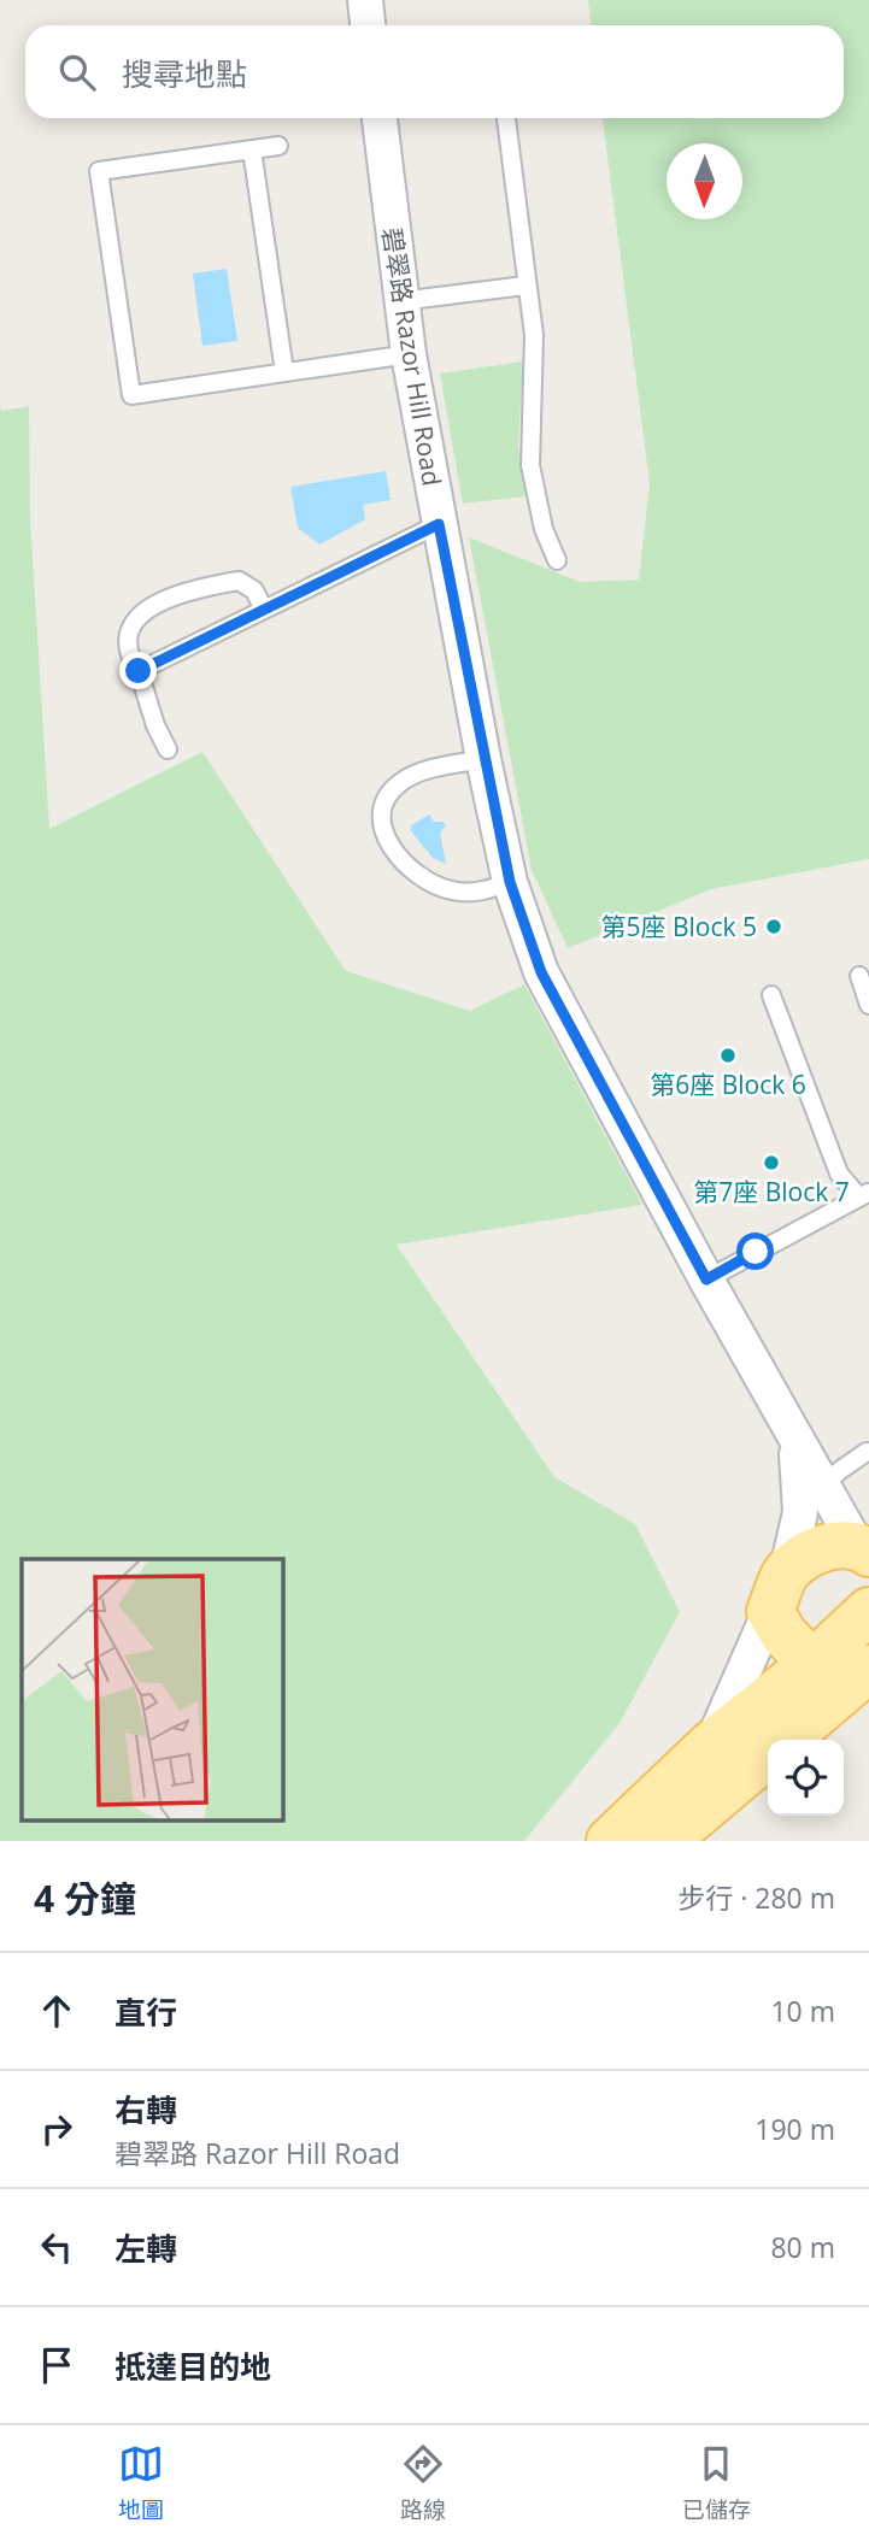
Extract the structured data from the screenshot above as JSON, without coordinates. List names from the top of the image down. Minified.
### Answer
{"streets":{"street":["碧翠路 Razor Hill Road"]},"places":["第5座 Block 5","第6座 Block 6","第7座 Block 7"],"north":"bottom","page":{"search":"搜尋地點","heading":["4 分鐘","步行 · 280 m"],"list":[["直行","10 m"],["右轉","碧翠路 Razor Hill Road","190 m"],["左轉","80 m"],"抵達目的地"],"nav":["地圖","路線","已儲存"]}}
